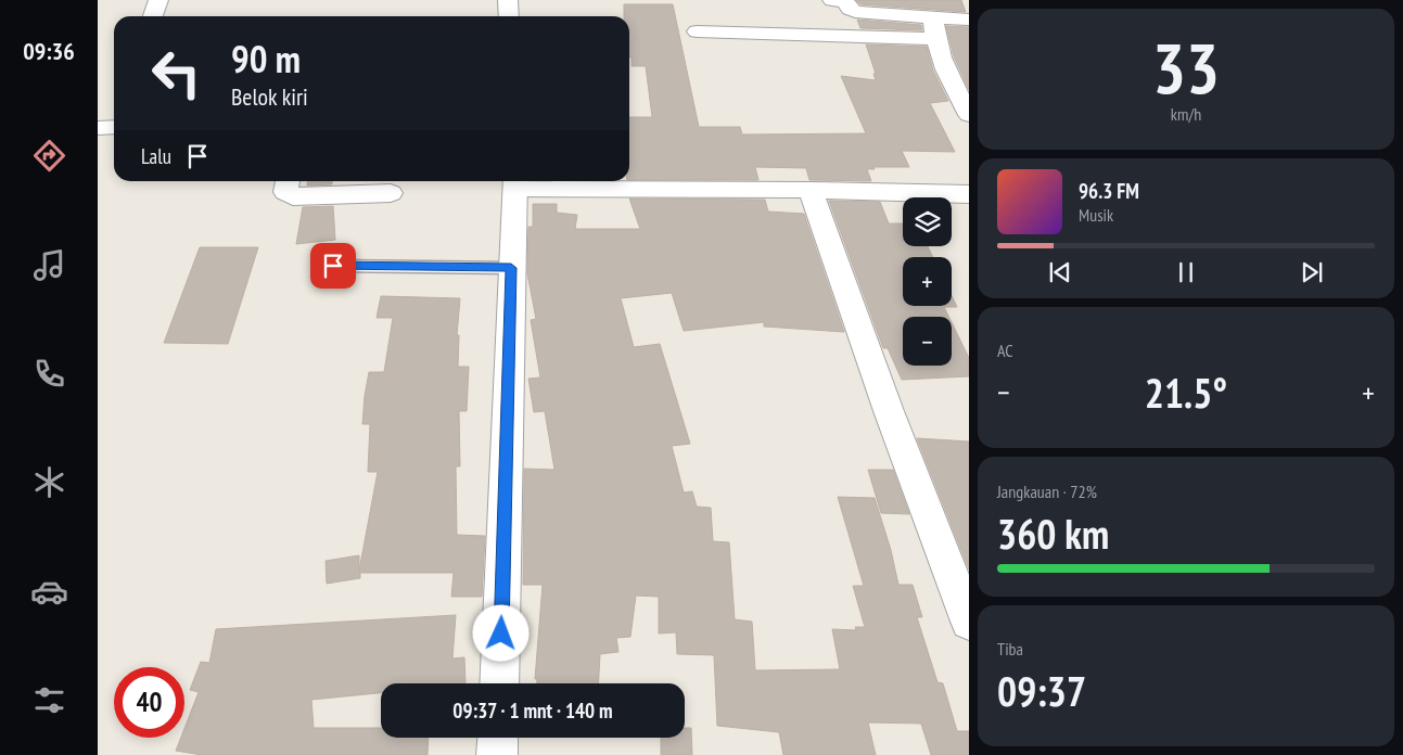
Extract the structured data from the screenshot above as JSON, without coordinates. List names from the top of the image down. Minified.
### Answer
{"page":{"tabs":"09:36","tile":[["33","km/h"],"AC",["Jangkauan · 72%","360 km"],["Tiba","09:37"]],"turn":["90 m","Belok kiri"],"then":"Lalu","song":["96.3 FM","Musik"],"map_buttons":["+","−"],"heat":["−","21.5°","+"],"limit":"40","trip":"09:37 · 1 mnt · 140 m"}}
